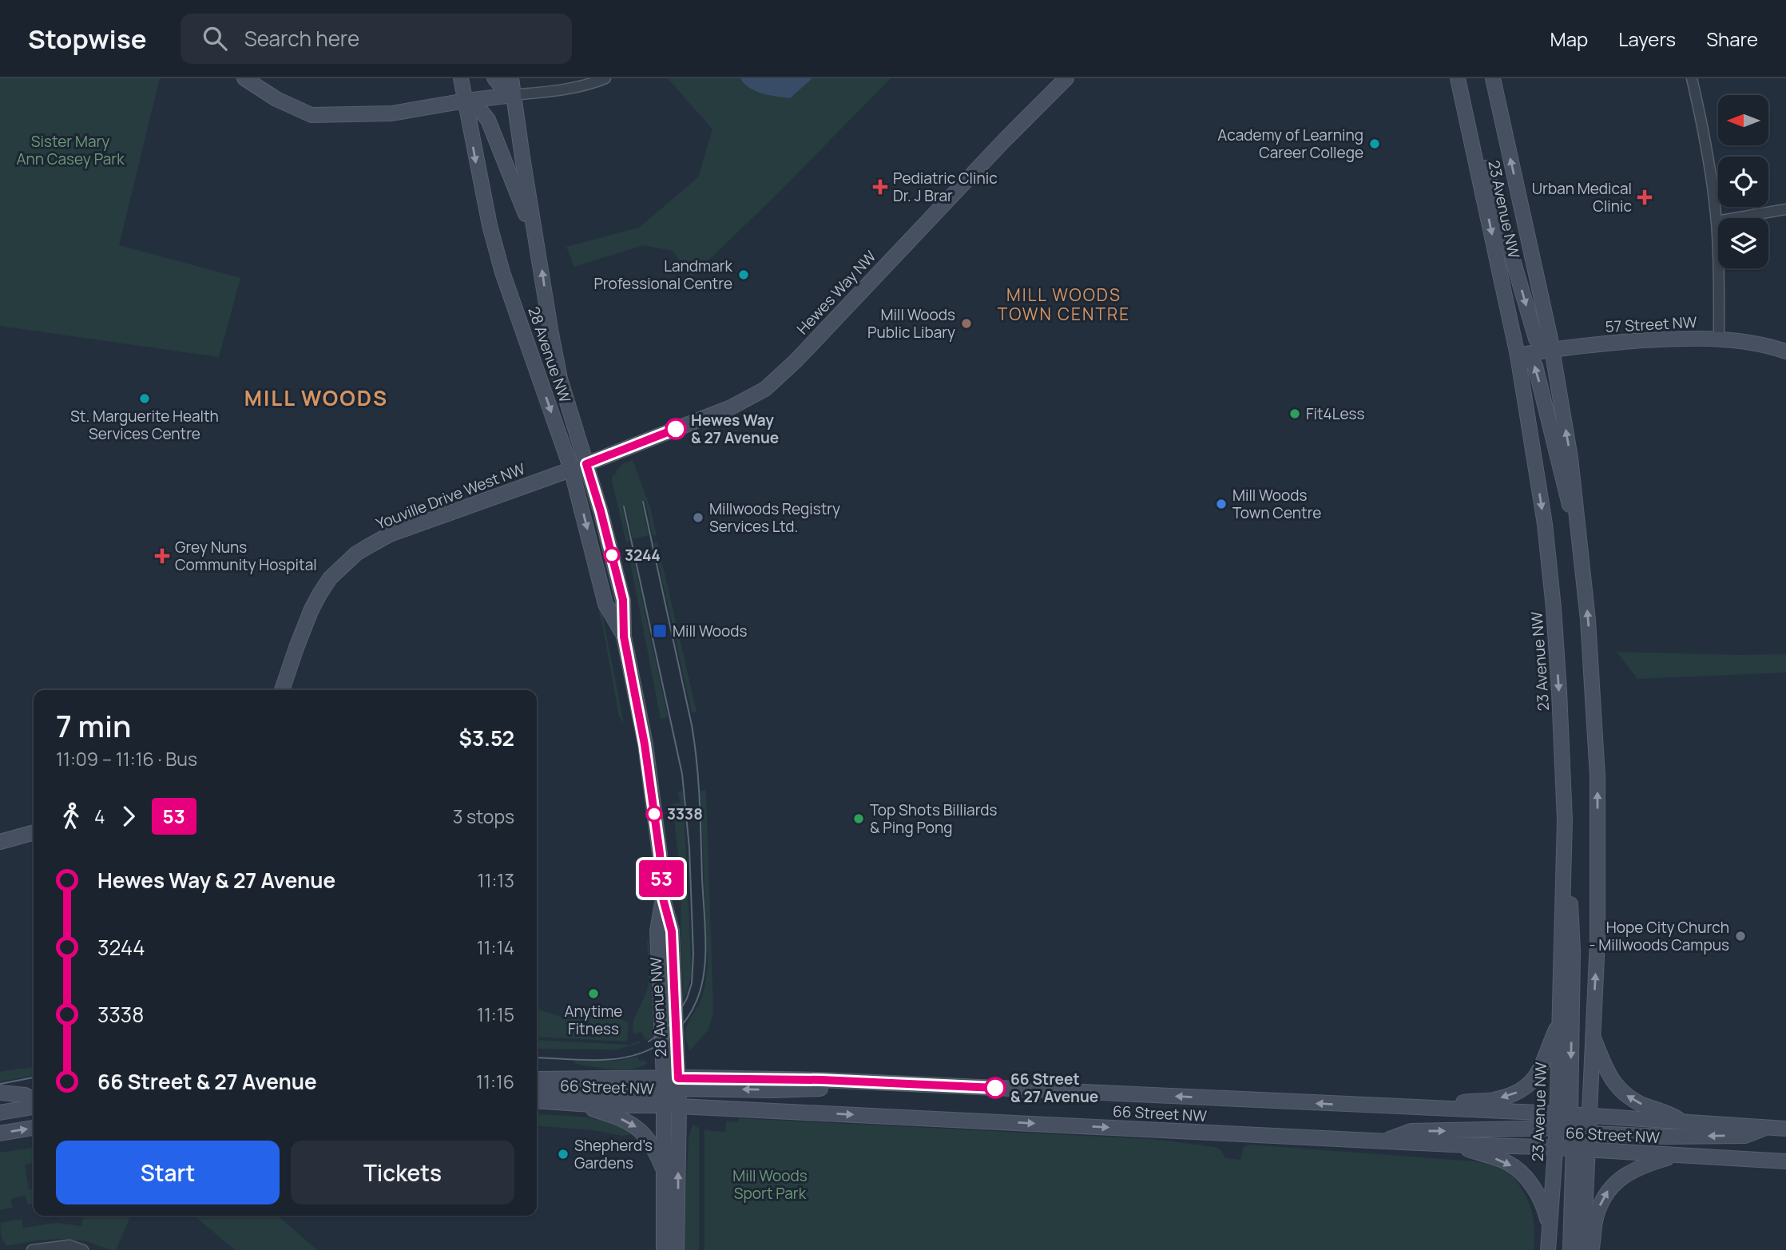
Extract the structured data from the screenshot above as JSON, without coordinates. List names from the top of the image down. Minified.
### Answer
{"streets":{"main road":["23 Avenue NW","Hewes Way NW","57 Street NW","28 Avenue NW","Youville Drive West NW","66 Street NW"]},"crossings":[["23 Avenue NW","57 Street NW"],["23 Avenue NW","66 Street NW"],["Hewes Way NW","28 Avenue NW"],["Hewes Way NW","Youville Drive West NW"],["28 Avenue NW","Youville Drive West NW"],["28 Avenue NW","66 Street NW"]],"districts":["MILL WOODS TOWN CENTRE","MILL WOODS"],"parks":["Sister Mary Ann Casey Park","Mill Woods Sport Park"],"places":{"other":["Academy of Learning Career College","Landmark Professional Centre","Mill Woods Public Libary","St. Marguerite Health Services Centre","Fit4Less","Hewes Way & 27 Avenue","Mill Woods Town Centre","Millwoods Registry Services Ltd.","3244","3338","Top Shots Billiards & Ping Pong","Hope City Church - Millwoods Campus","Anytime Fitness","66 Street & 27 Avenue","Shepherd's Gardens"],"health":["Pediatric Clinic Dr. J Brar","Urban Medical Clinic","Grey Nuns Community Hospital"],"transit":["Mill Woods"]},"lines":["bus line 53"],"north":"left","page":{"header":"Stopwise","search":"Search here","nav":["Map","Layers","Share"],"on_map":"53","heading":["7 min","11:09 – 11:16 · Bus","$3.52"],"legs":["4","53","3 stops"],"list":[{"name":"Hewes Way & 27 Avenue","value":"11:13"},{"name":"3244","value":"11:14"},{"name":"3338","value":"11:15"},{"name":"66 Street & 27 Avenue","value":"11:16"}],"buttons":["Start","Tickets"]}}
